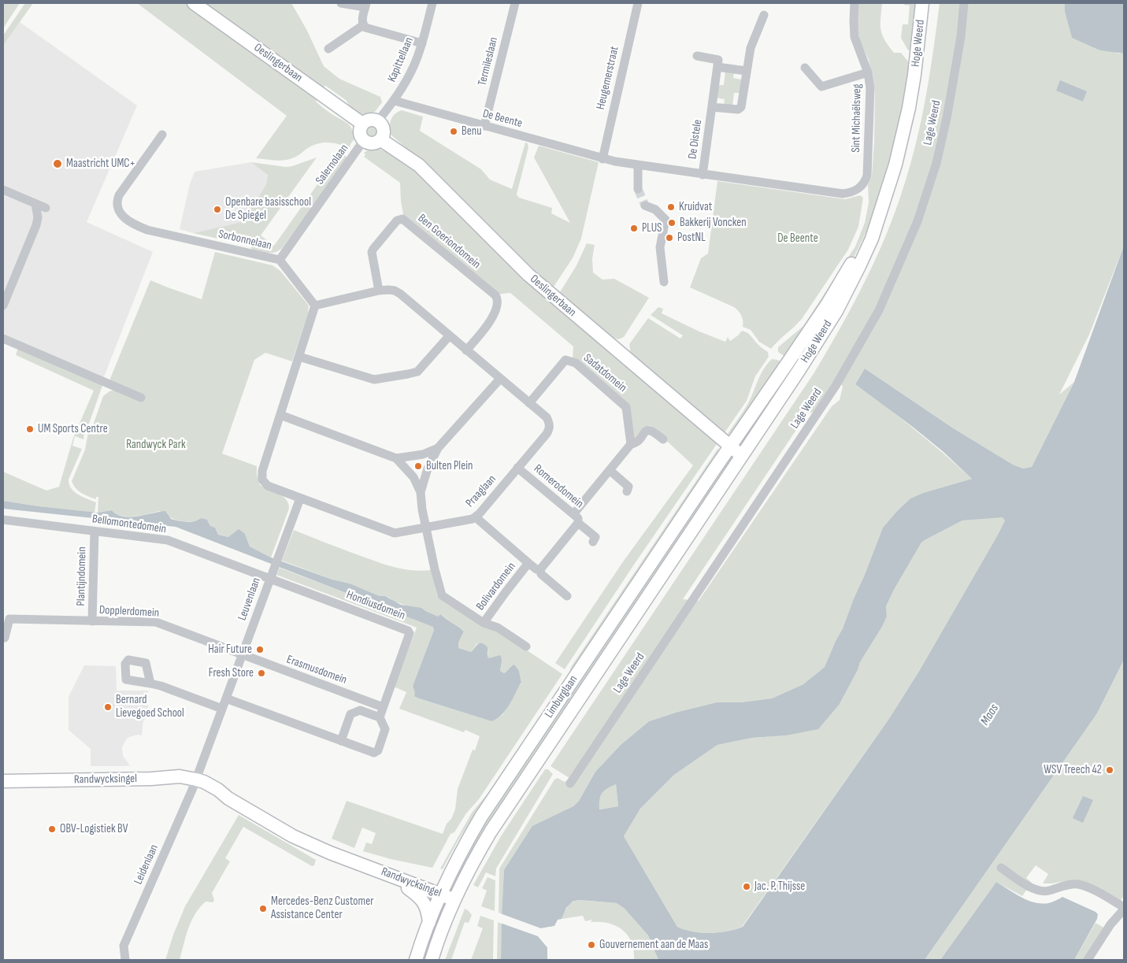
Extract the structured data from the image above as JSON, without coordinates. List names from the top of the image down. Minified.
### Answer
{"streets":{"main road":["Hoge Weerd","Oeslingerbaan","Limburglaan","Randwycksingel"],"street":["Kapittellaan","Termileslaan","Heugemerstraat","Sint Michaëlsweg","De Beente","Lage Weerd","De Distele","Salernolaan","Sorbonnelaan","Ben Goeriondomein","Sadatdomein","Romerodomein","Praaglaan","Bellomontedomein","Plantijndomein","Bolivardomein","Leuvenlaan","Hondiusdomein","Dopplerdomein","Erasmusdomein","Leidenlaan"]},"crossings":[["Hoge Weerd","Oeslingerbaan"],["Hoge Weerd","Limburglaan"],["Kapittellaan","Oeslingerbaan"],["Kapittellaan","De Beente"],["Kapittellaan","Salernolaan"],["Termileslaan","De Beente"],["Oeslingerbaan","Salernolaan"],["Oeslingerbaan","Limburglaan"],["Heugemerstraat","De Beente"],["Sint Michaëlsweg","De Beente"],["De Beente","De Distele"],["Salernolaan","Sorbonnelaan"],["Sorbonnelaan","Praaglaan"],["Ben Goeriondomein","Praaglaan"],["Sadatdomein","Praaglaan"],["Romerodomein","Praaglaan"],["Praaglaan","Bolivardomein"],["Praaglaan","Leuvenlaan"],["Bellomontedomein","Plantijndomein"],["Bellomontedomein","Leuvenlaan"],["Bellomontedomein","Hondiusdomein"],["Plantijndomein","Dopplerdomein"],["Leuvenlaan","Hondiusdomein"],["Leuvenlaan","Dopplerdomein"],["Leuvenlaan","Erasmusdomein"],["Leuvenlaan","Randwycksingel"],["Leuvenlaan","Leidenlaan"],["Hondiusdomein","Erasmusdomein"],["Dopplerdomein","Erasmusdomein"],["Limburglaan","Randwycksingel"],["Randwycksingel","Leidenlaan"]],"water":["Maas"],"parks":["De Beente","Randwyck Park"],"places":["Benu","Maastricht UMC+","Kruidvat","Openbare basisschool De Spiegel","Bakkerij Voncken","PLUS","PostNL","UM Sports Centre","Bulten Plein","Hair Future","Fresh Store","Bernard Lievegoed School","WSV Treech 42","OBV-Logistiek BV","Jac. P. Thijsse","Mercedes-Benz Customer Assistance Center","Gouvernement aan de Maas"]}
